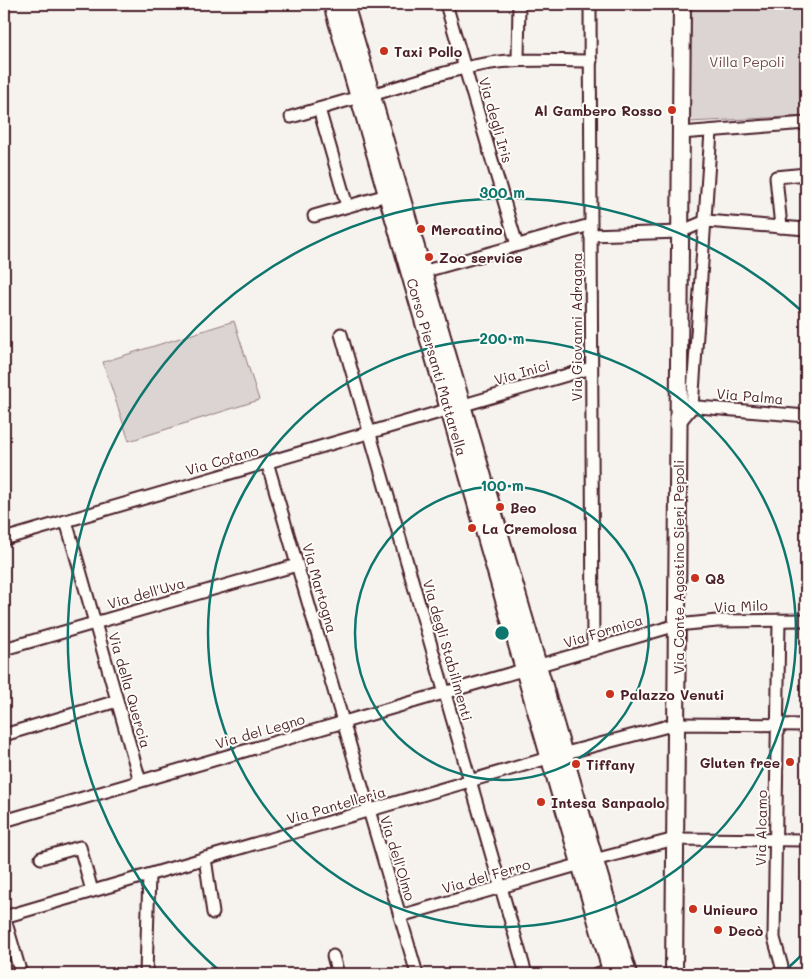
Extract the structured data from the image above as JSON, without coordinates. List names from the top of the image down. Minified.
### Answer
{"streets":{"main road":["Corso Piersanti Mattarella","Via Conte Agostino Sieri Pepoli"],"street":["Via degli Iris","Via Giovanni Adragna","Via Inici","Via Palma","Via Cofano","Via Martogna","Via dell'Uva","Via Milo","Via Formica","Via degli Stabilimenti","Via della Quercia","Via del Legno","Via Pantelleria","Via Alcamo","Via dell'Olmo","Via del Ferro"]},"crossings":[["Via Giovanni Adragna","Via Inici"],["Via Giovanni Adragna","Via Formica"],["Corso Piersanti Mattarella","Via Inici"],["Corso Piersanti Mattarella","Via Cofano"],["Corso Piersanti Mattarella","Via Formica"],["Corso Piersanti Mattarella","Via del Legno"],["Corso Piersanti Mattarella","Via Pantelleria"],["Corso Piersanti Mattarella","Via del Ferro"],["Via Inici","Via Cofano"],["Via Palma","Via Conte Agostino Sieri Pepoli"],["Via Cofano","Via Martogna"],["Via Cofano","Via degli Stabilimenti"],["Via Cofano","Via della Quercia"],["Via Conte Agostino Sieri Pepoli","Via Milo"],["Via Conte Agostino Sieri Pepoli","Via Formica"],["Via Conte Agostino Sieri Pepoli","Via Pantelleria"],["Via Conte Agostino Sieri Pepoli","Via del Ferro"],["Via Martogna","Via dell'Uva"],["Via Martogna","Via del Legno"],["Via Martogna","Via dell'Olmo"],["Via dell'Uva","Via della Quercia"],["Via Milo","Via Formica"],["Via Milo","Via Alcamo"],["Via Formica","Via del Legno"],["Via degli Stabilimenti","Via del Legno"],["Via degli Stabilimenti","Via Pantelleria"],["Via degli Stabilimenti","Via del Ferro"],["Via della Quercia","Via del Legno"],["Via del Legno","Via dell'Olmo"],["Via Pantelleria","Via Alcamo"],["Via Pantelleria","Via dell'Olmo"],["Via Alcamo","Via del Ferro"],["Via dell'Olmo","Via del Ferro"]],"parks":["Villa Pepoli"],"places":["Taxi Pollo","Al Gambero Rosso","Mercatino","Zoo service","Beo","La Cremolosa","Q8","Palazzo Venuti","Gluten free","Tiffany","Intesa Sanpaolo","Unieuro","Decò"],"rings":["300 m","200 m","100 m"]}
